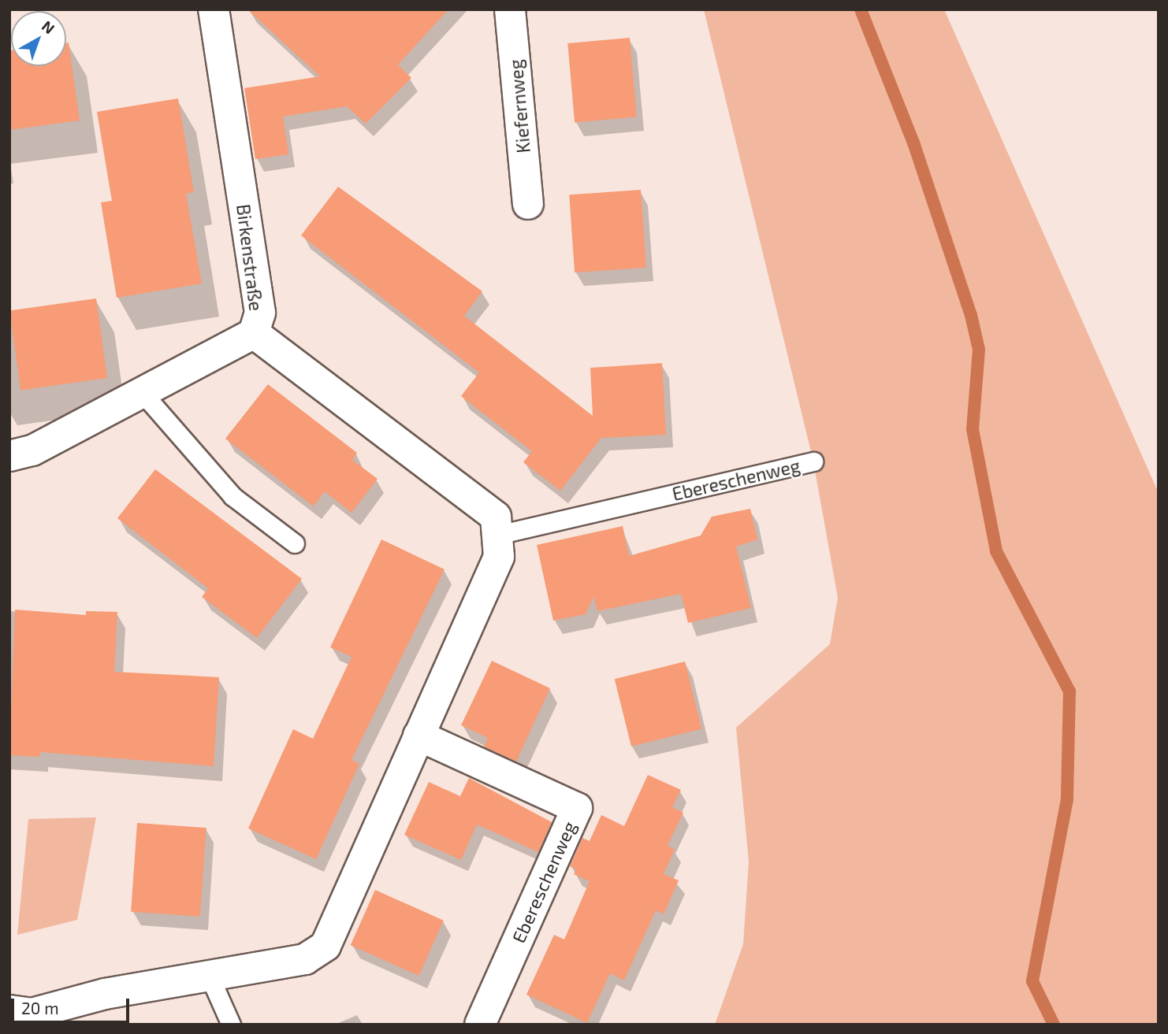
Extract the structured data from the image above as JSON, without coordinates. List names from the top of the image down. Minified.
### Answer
{"streets":{"street":["Kiefernweg","Birkenstraße","Ebereschenweg"]},"scale_bar":"20 m","north":"top right"}
